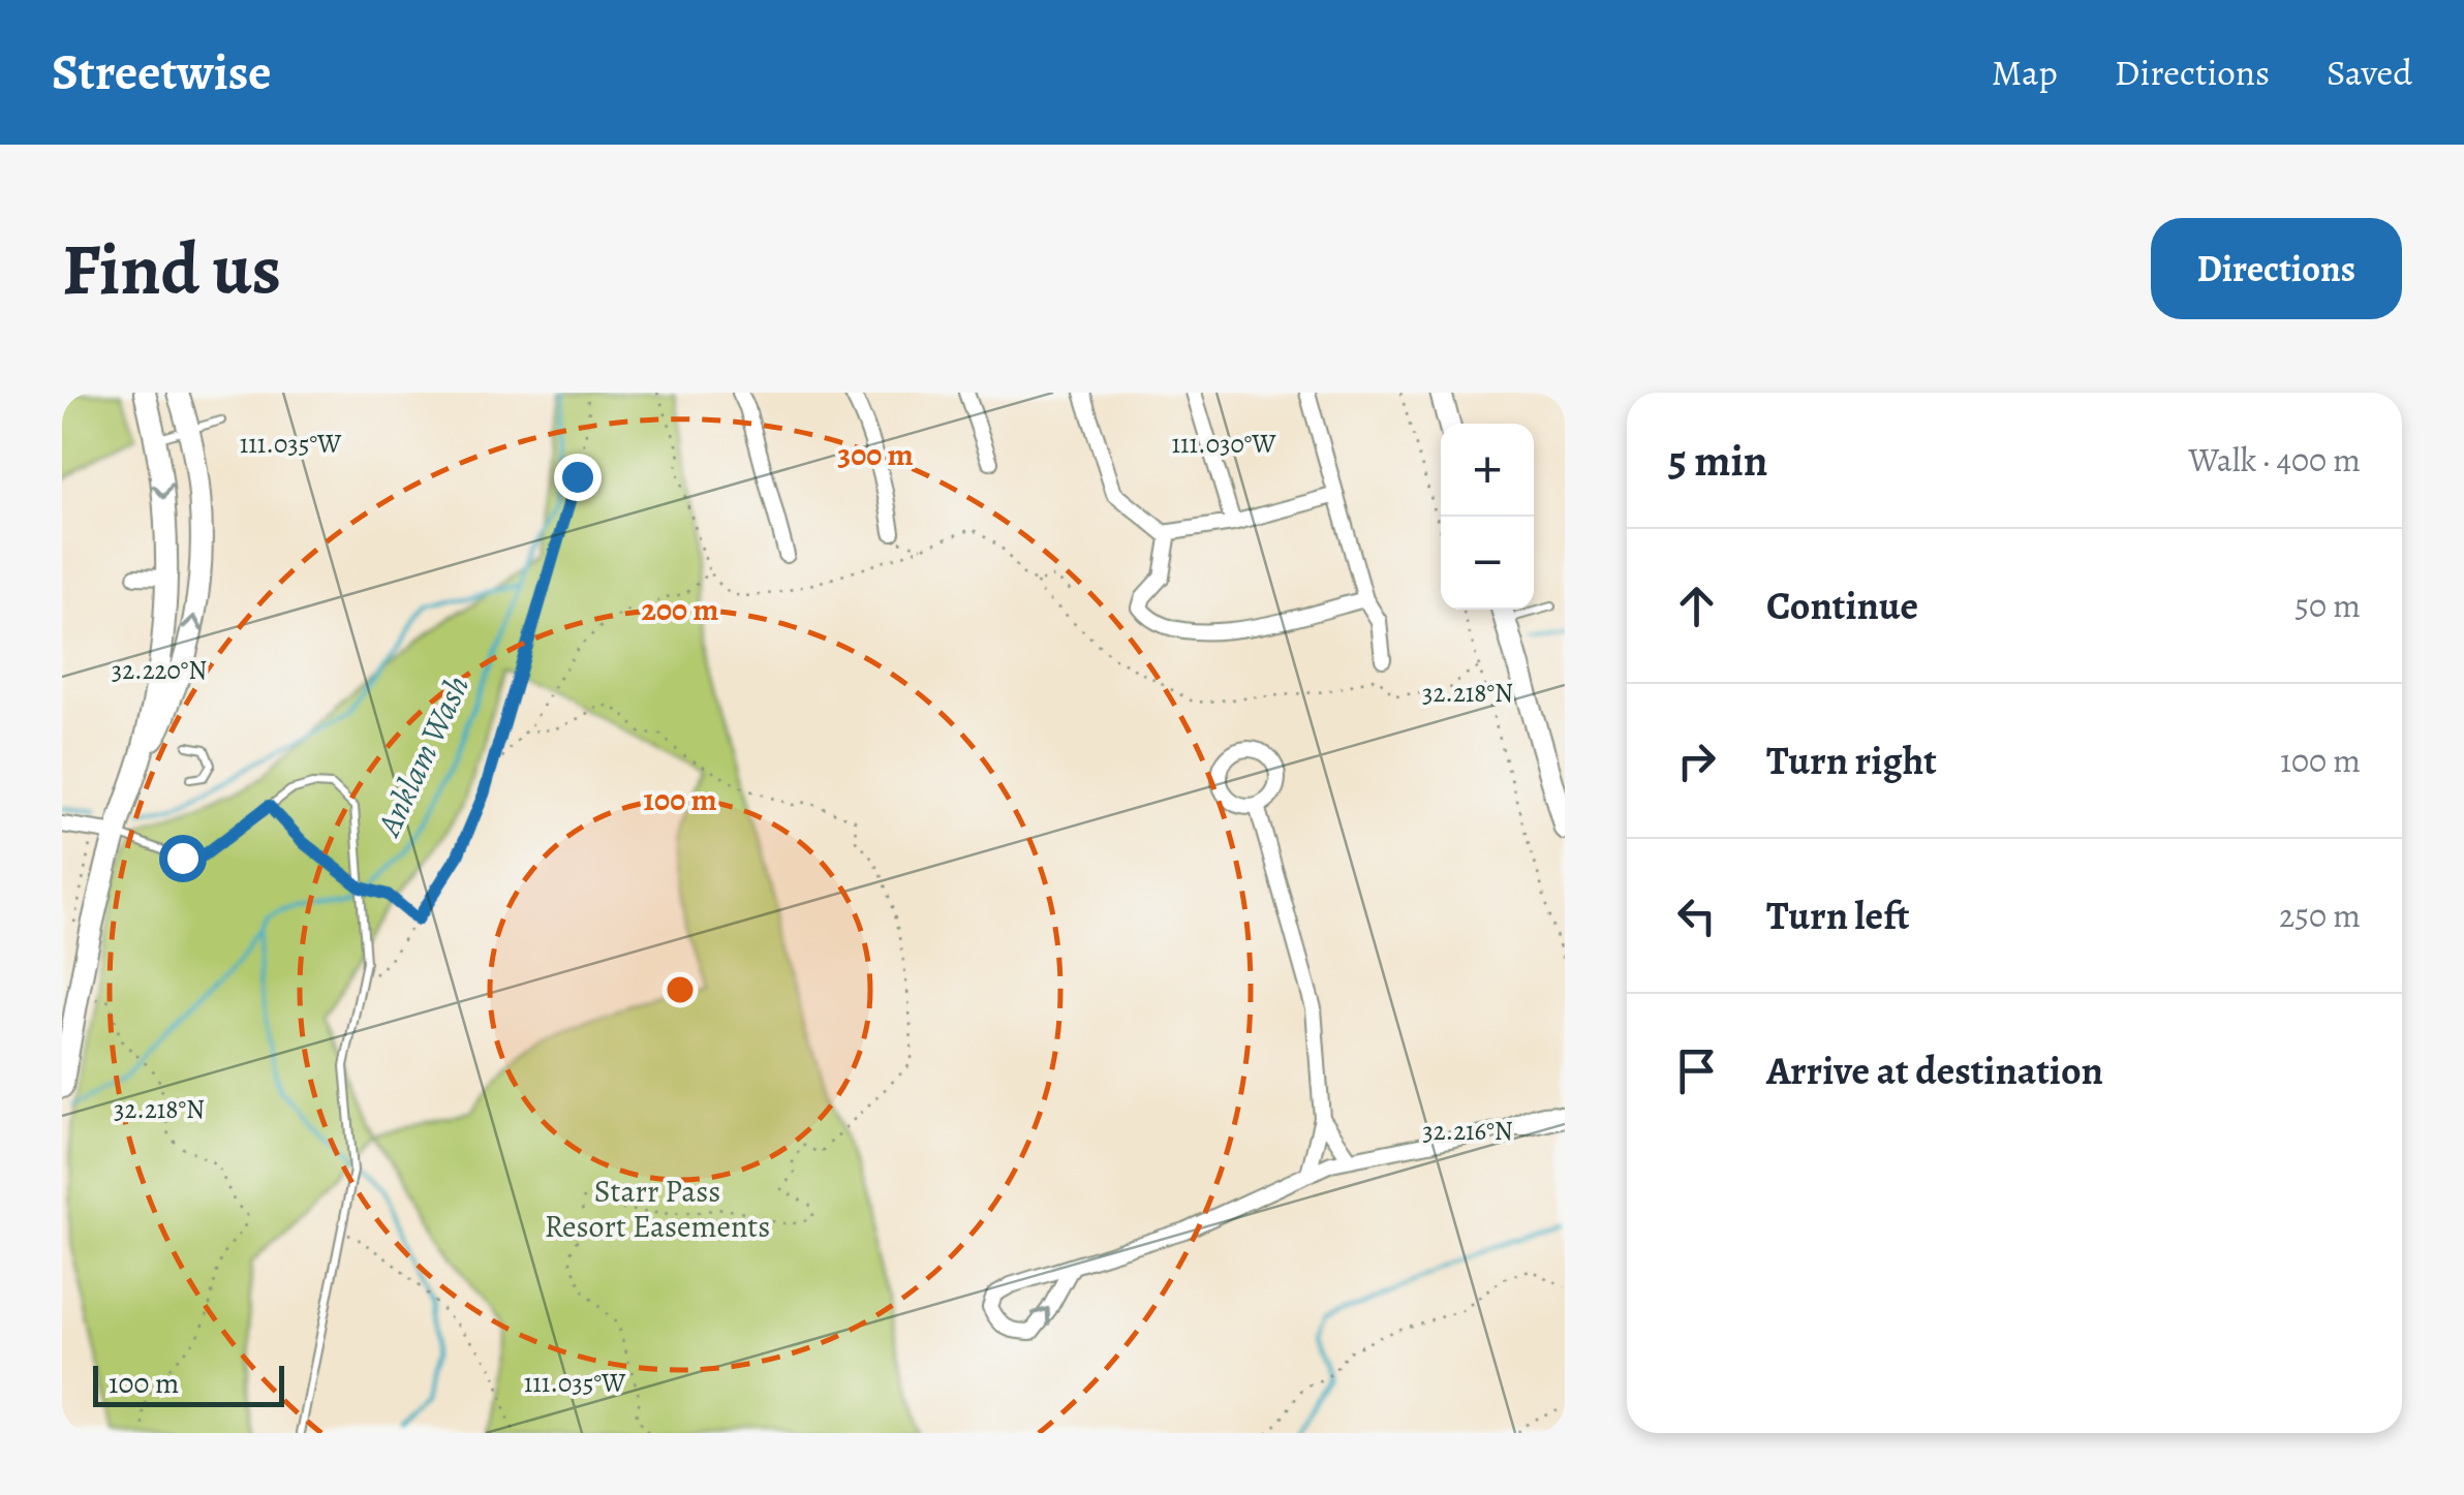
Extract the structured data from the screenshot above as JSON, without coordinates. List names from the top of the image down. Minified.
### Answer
{"water":["Anklam Wash"],"parks":["Starr Pass Resort Easements"],"scale_bar":"100 m","page":{"header":"Streetwise","nav":["Map","Directions","Saved"],"buttons":"Directions","title":"Find us","heading":["5 min","Walk · 400 m"],"map_buttons":["+","−"],"list":[["Continue","50 m"],["Turn right","100 m"],["Turn left","250 m"],"Arrive at destination"],"scale":"100 m"},"coordinates":["111.035°W","111.030°W","32.220°N","32.218°N","32.216°N"],"rings":["300 m","200 m","100 m"]}
